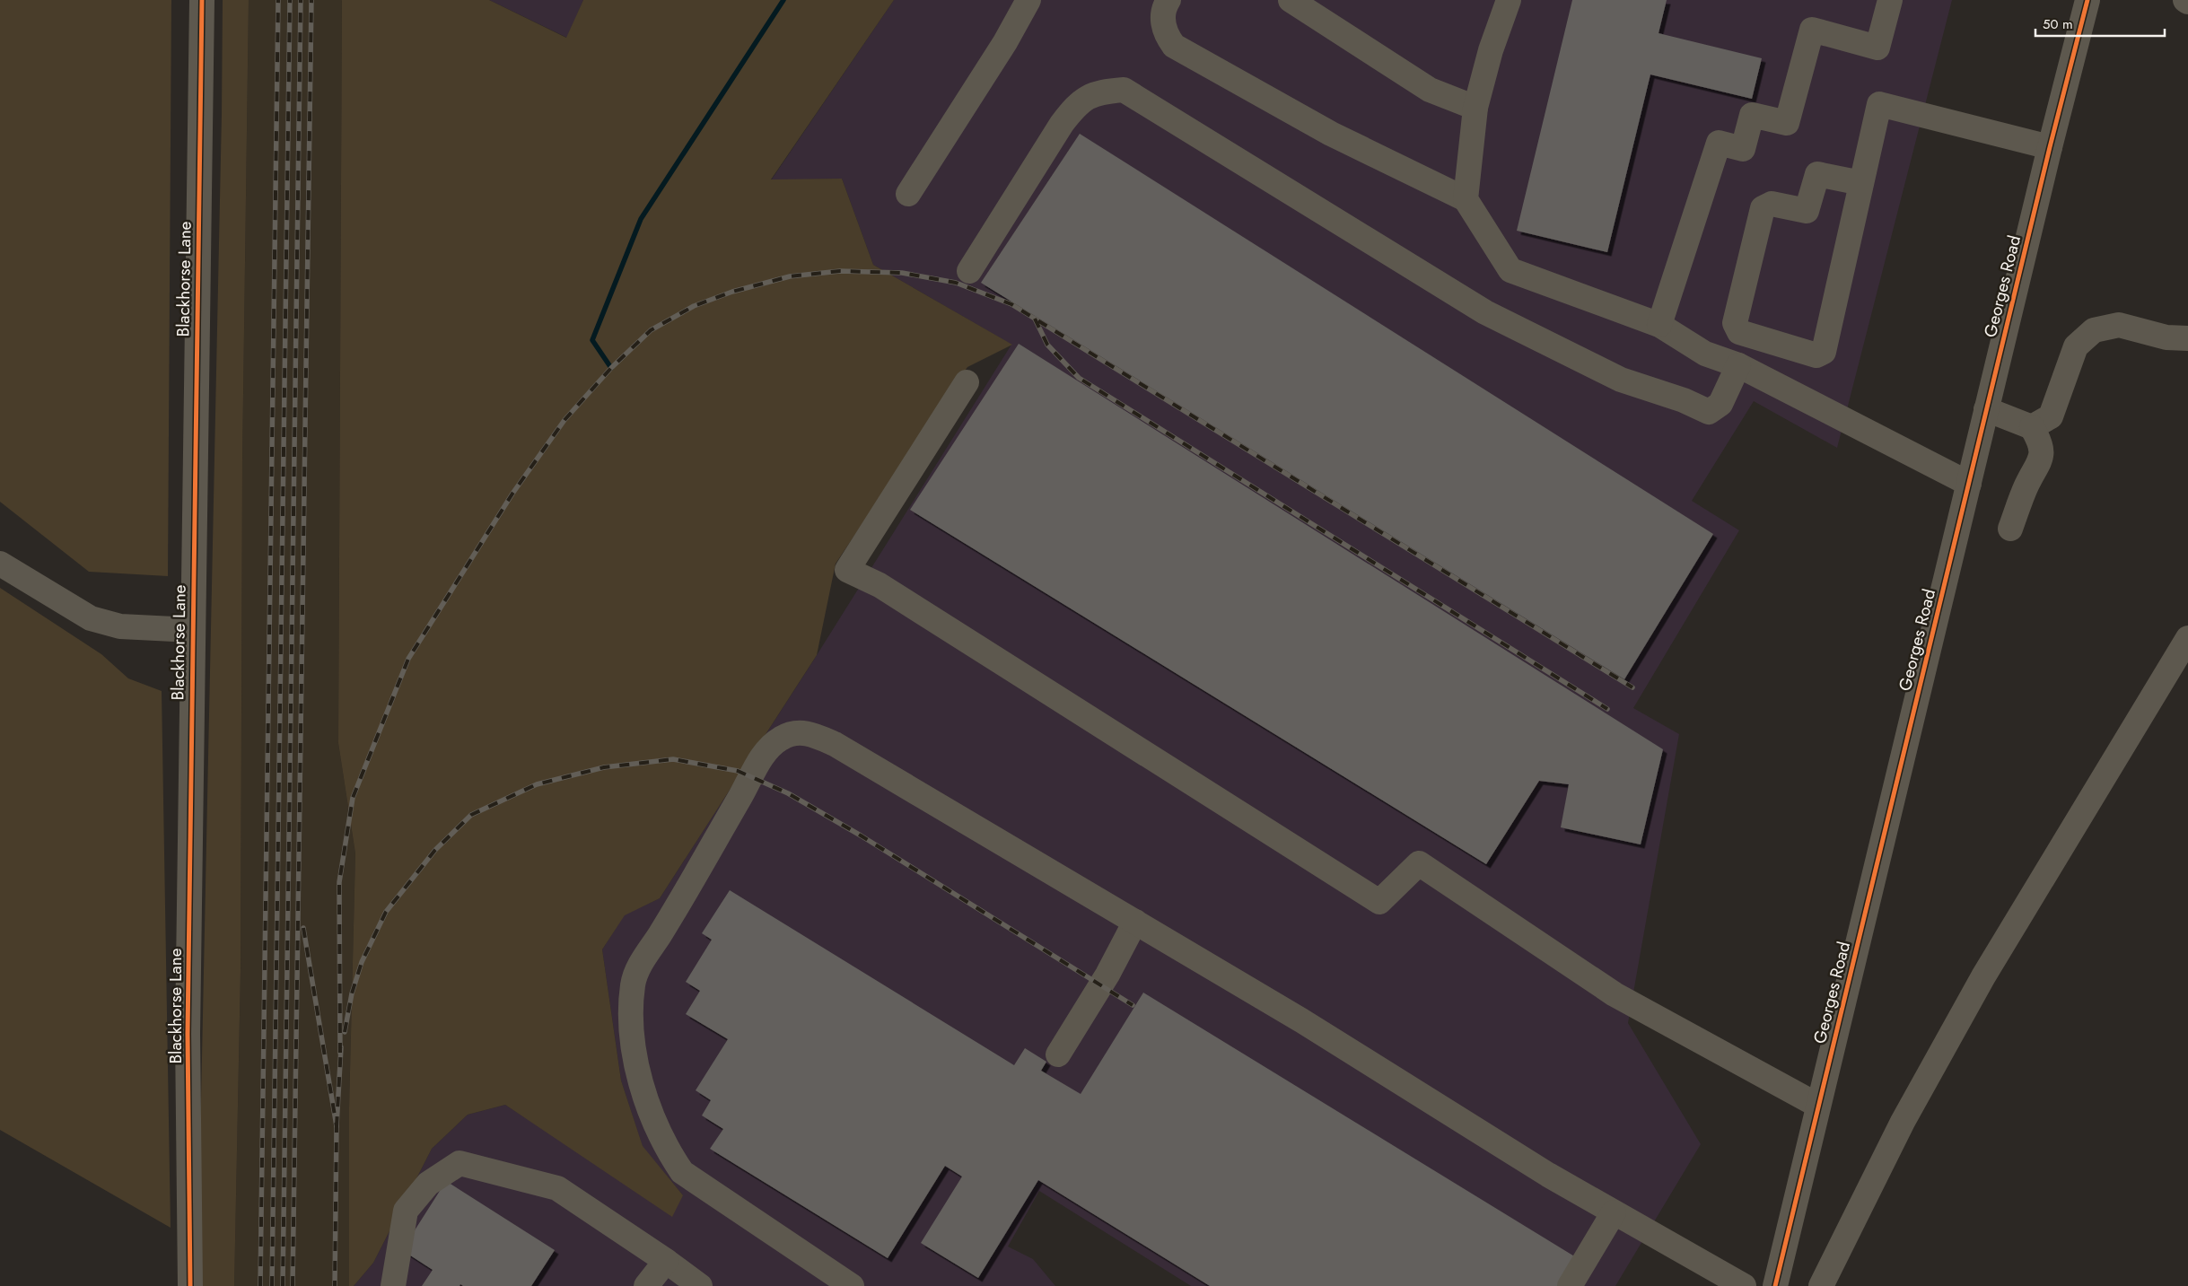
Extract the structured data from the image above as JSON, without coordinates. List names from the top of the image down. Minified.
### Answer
{"streets":{"street":["Blackhorse Lane","Georges Road"]},"scale_bar":"50 m"}
